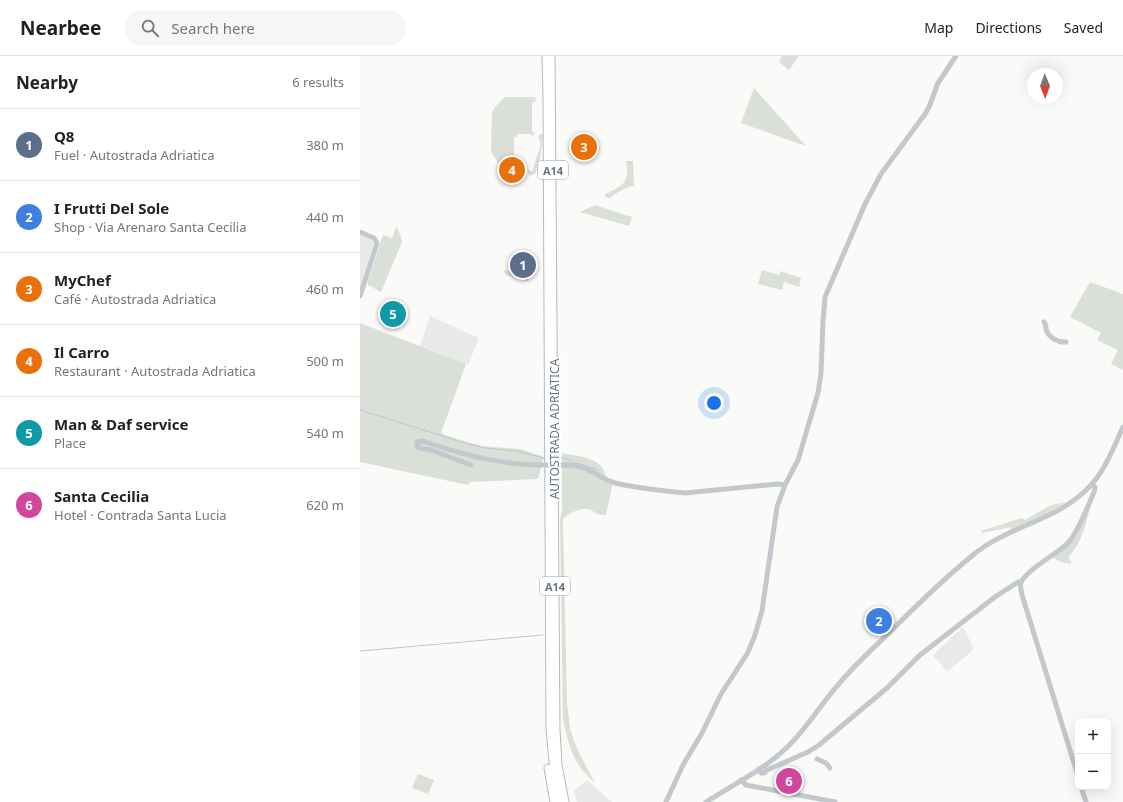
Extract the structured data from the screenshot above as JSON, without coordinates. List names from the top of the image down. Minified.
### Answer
{"streets":{"highway":["A14","AUTOSTRADA ADRIATICA"]},"north":"bottom","page":{"header":"Nearbee","search":"Search here","nav":["Map","Directions","Saved"],"heading":["Nearby","6 results"],"list":[{"mark":"1","name":"Q8","note":"Fuel · Autostrada Adriatica","value":"380 m"},{"mark":"2","name":"I Frutti Del Sole","note":"Shop · Via Arenaro Santa Cecilia","value":"440 m"},{"mark":"3","name":"MyChef","note":"Café · Autostrada Adriatica","value":"460 m"},{"mark":"4","name":"Il Carro","note":"Restaurant · Autostrada Adriatica","value":"500 m"},{"mark":"5","name":"Man & Daf service","note":"Place","value":"540 m"},{"mark":"6","name":"Santa Cecilia","note":"Hotel · Contrada Santa Lucia","value":"620 m"}],"pins":["3","4","1","5","2","6"],"map_buttons":["+","−"]}}
